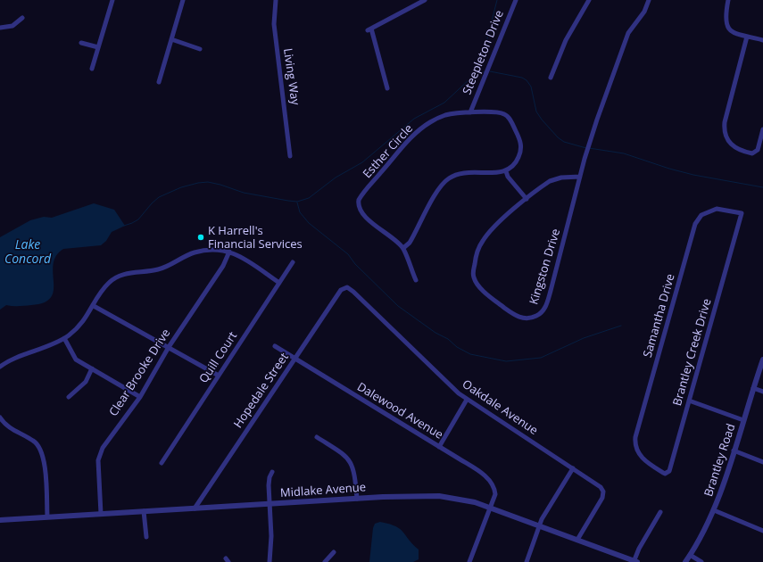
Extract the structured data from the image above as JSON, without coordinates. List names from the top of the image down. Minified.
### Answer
{"streets":{"street":["Steepleton Drive","Living Way","Esther Circle","Kingston Drive","Samantha Drive","Brantley Creek Drive","Quill Court","Clear Brooke Drive","Hopedale Street","Oakdale Avenue","Dalewood Avenue","Brantley Road","Midlake Avenue"]},"crossings":[["Steepleton Drive","Esther Circle"],["Samantha Drive","Brantley Creek Drive"],["Clear Brooke Drive","Midlake Avenue"],["Hopedale Street","Oakdale Avenue"],["Hopedale Street","Dalewood Avenue"],["Hopedale Street","Midlake Avenue"],["Oakdale Avenue","Midlake Avenue"],["Dalewood Avenue","Midlake Avenue"]],"water":["Lake Concord"],"places":["K Harrell's Financial Services"]}
